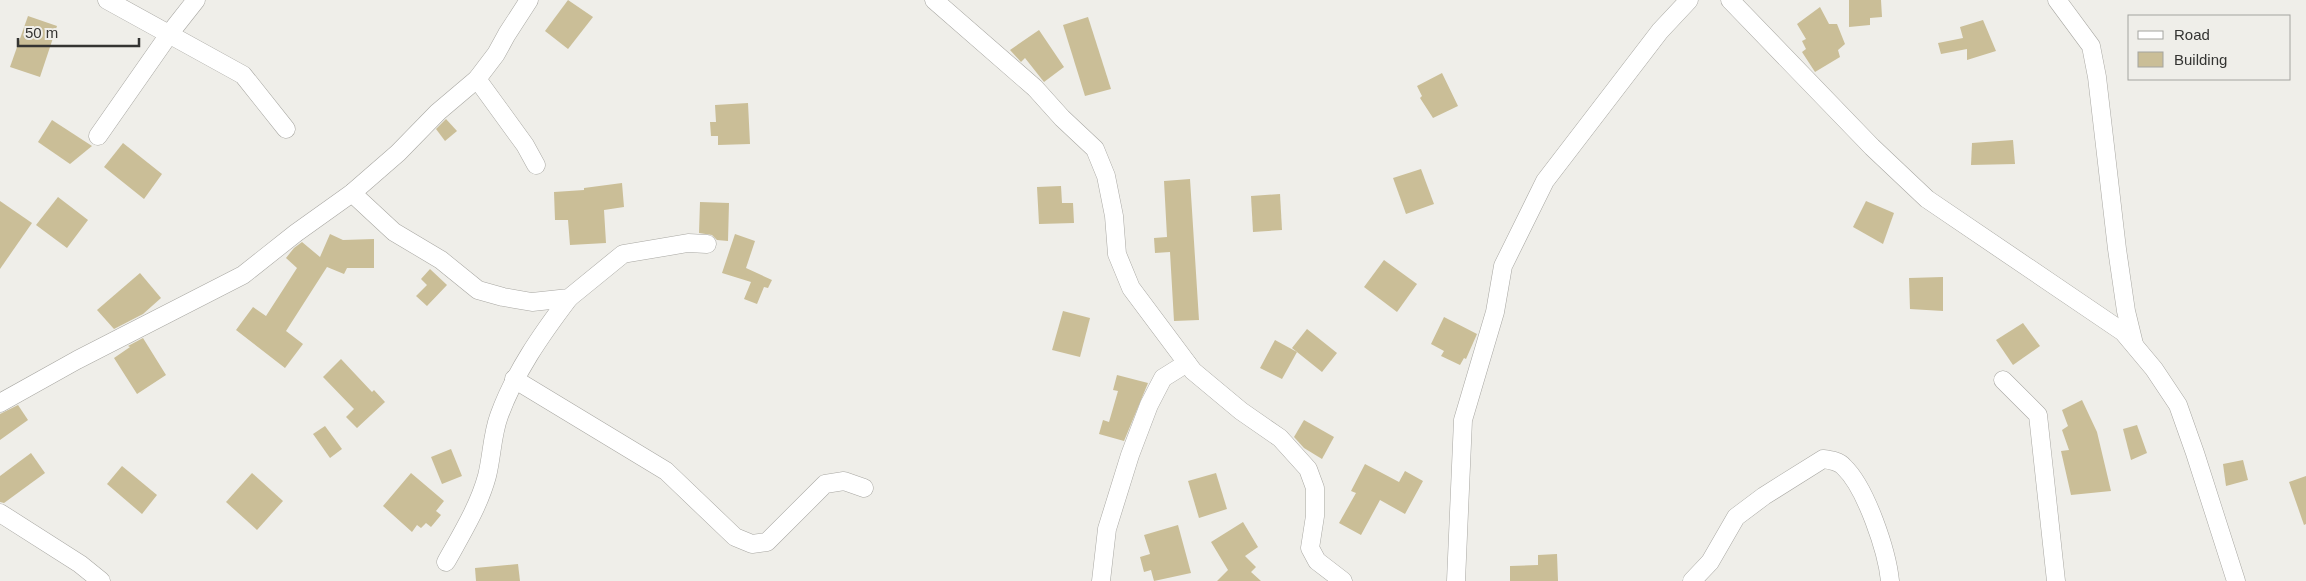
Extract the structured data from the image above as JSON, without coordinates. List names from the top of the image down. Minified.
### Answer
{"legend":["Road","Building"],"scale_bar":"50 m"}
